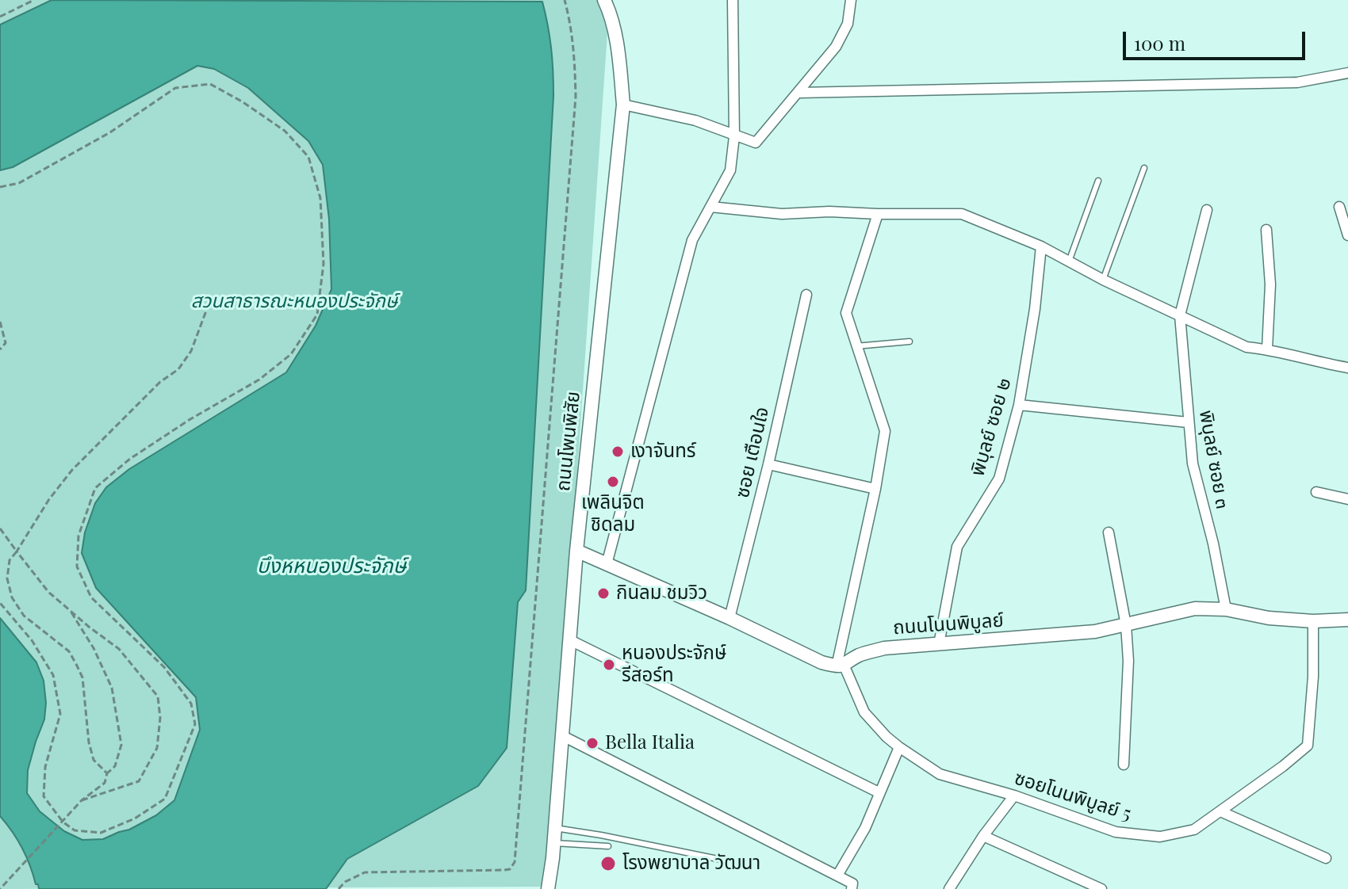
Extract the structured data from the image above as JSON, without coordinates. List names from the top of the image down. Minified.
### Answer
{"streets":{"street":["พิบุลย์ ซอย ๒","ถนนโพนพิสัย","ซอย เตือนใจ","พิบุลย์ ซอย ๓","ถนนโนนพิบูลย์","ซอยโนนพิบูลย์ 5"]},"crossings":[["พิบุลย์ ซอย ๒","ถนนโนนพิบูลย์"],["พิบุลย์ ซอย ๓","ถนนโนนพิบูลย์"],["ถนนโนนพิบูลย์","ซอยโนนพิบูลย์ 5"]],"water":["บึงหหนองประจักษ์"],"parks":["สวนสาธารณะหนองประจักษ์"],"places":["เงาจันทร์","เพลินจิต ชิดลม","กินลม ชมวิว","หนองประจักษ์ รีสอร์ท","Bella Italia","โรงพยาบาล วัฒนา"],"scale_bar":"100 m"}
